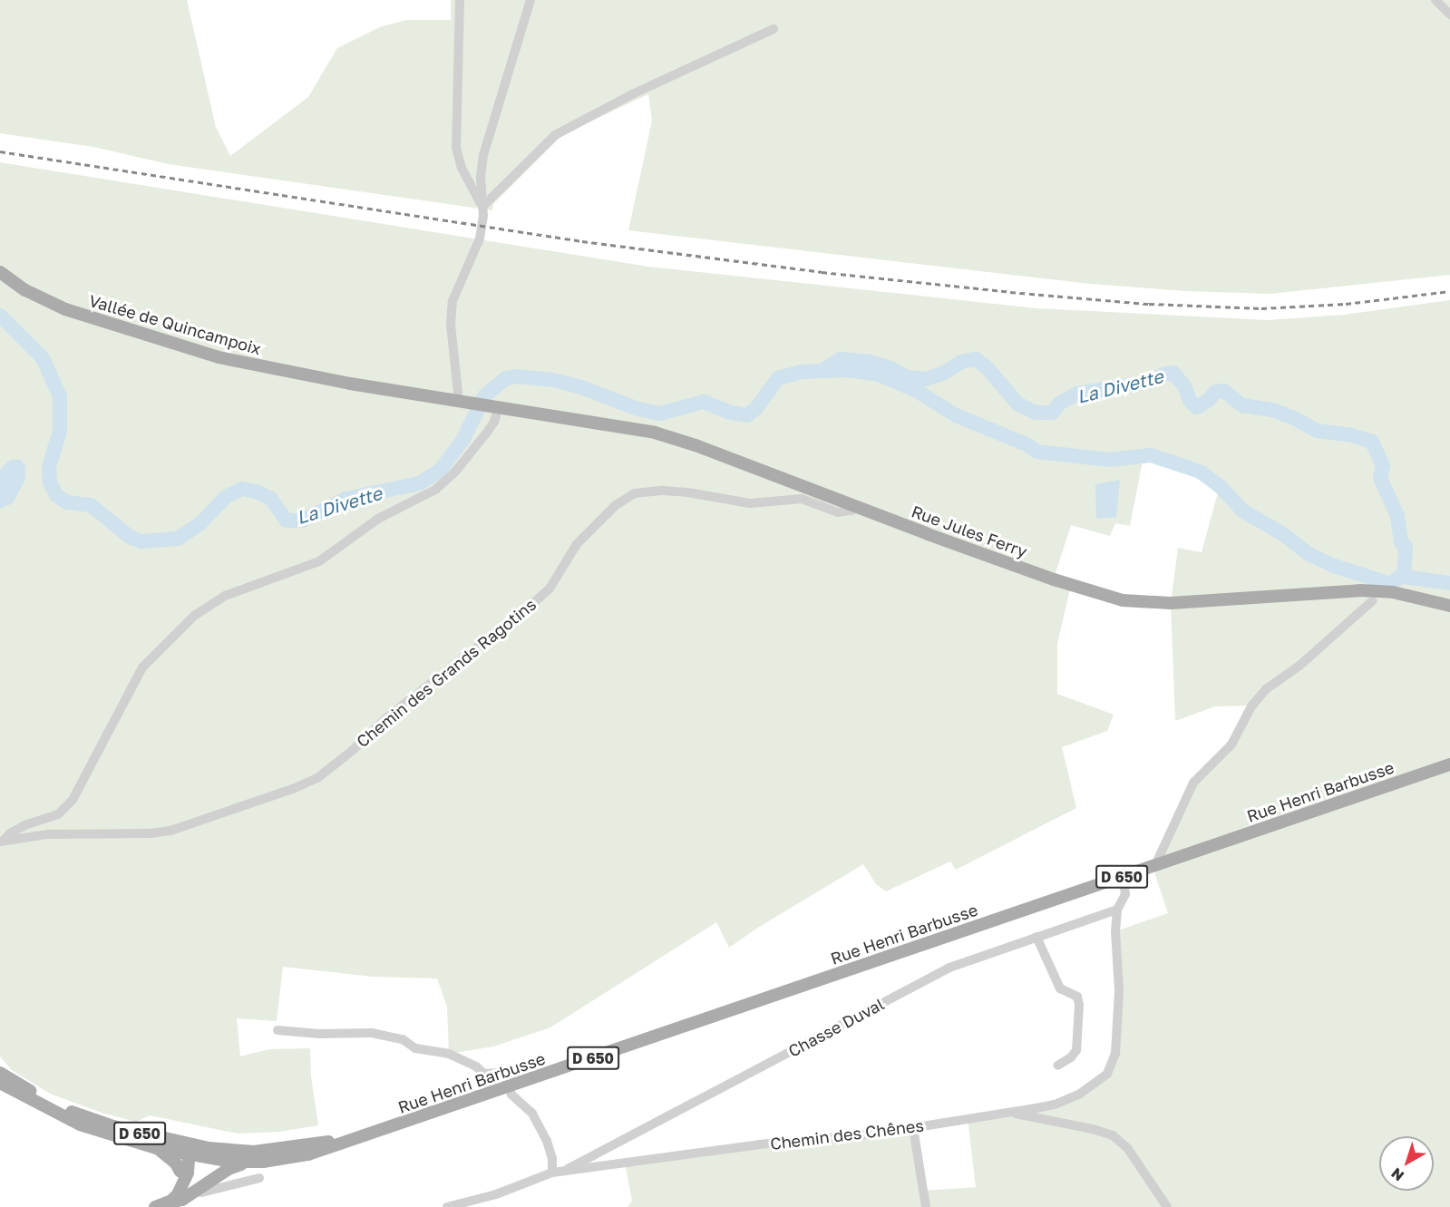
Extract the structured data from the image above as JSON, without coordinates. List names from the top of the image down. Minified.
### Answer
{"streets":{"main road":["Vallée de Quincampoix","Rue Jules Ferry","Rue Henri Barbusse","D 650"],"street":["Chemin des Grands Ragotins","Chasse Duval","Chemin des Chênes"]},"crossings":[["Vallée de Quincampoix","Rue Jules Ferry"],["Rue Jules Ferry","Chemin des Grands Ragotins"],["Rue Henri Barbusse","D 650"],["Rue Henri Barbusse","Chemin des Chênes"],["Chasse Duval","Chemin des Chênes"]],"water":["La Divette"],"north":"bottom left"}
